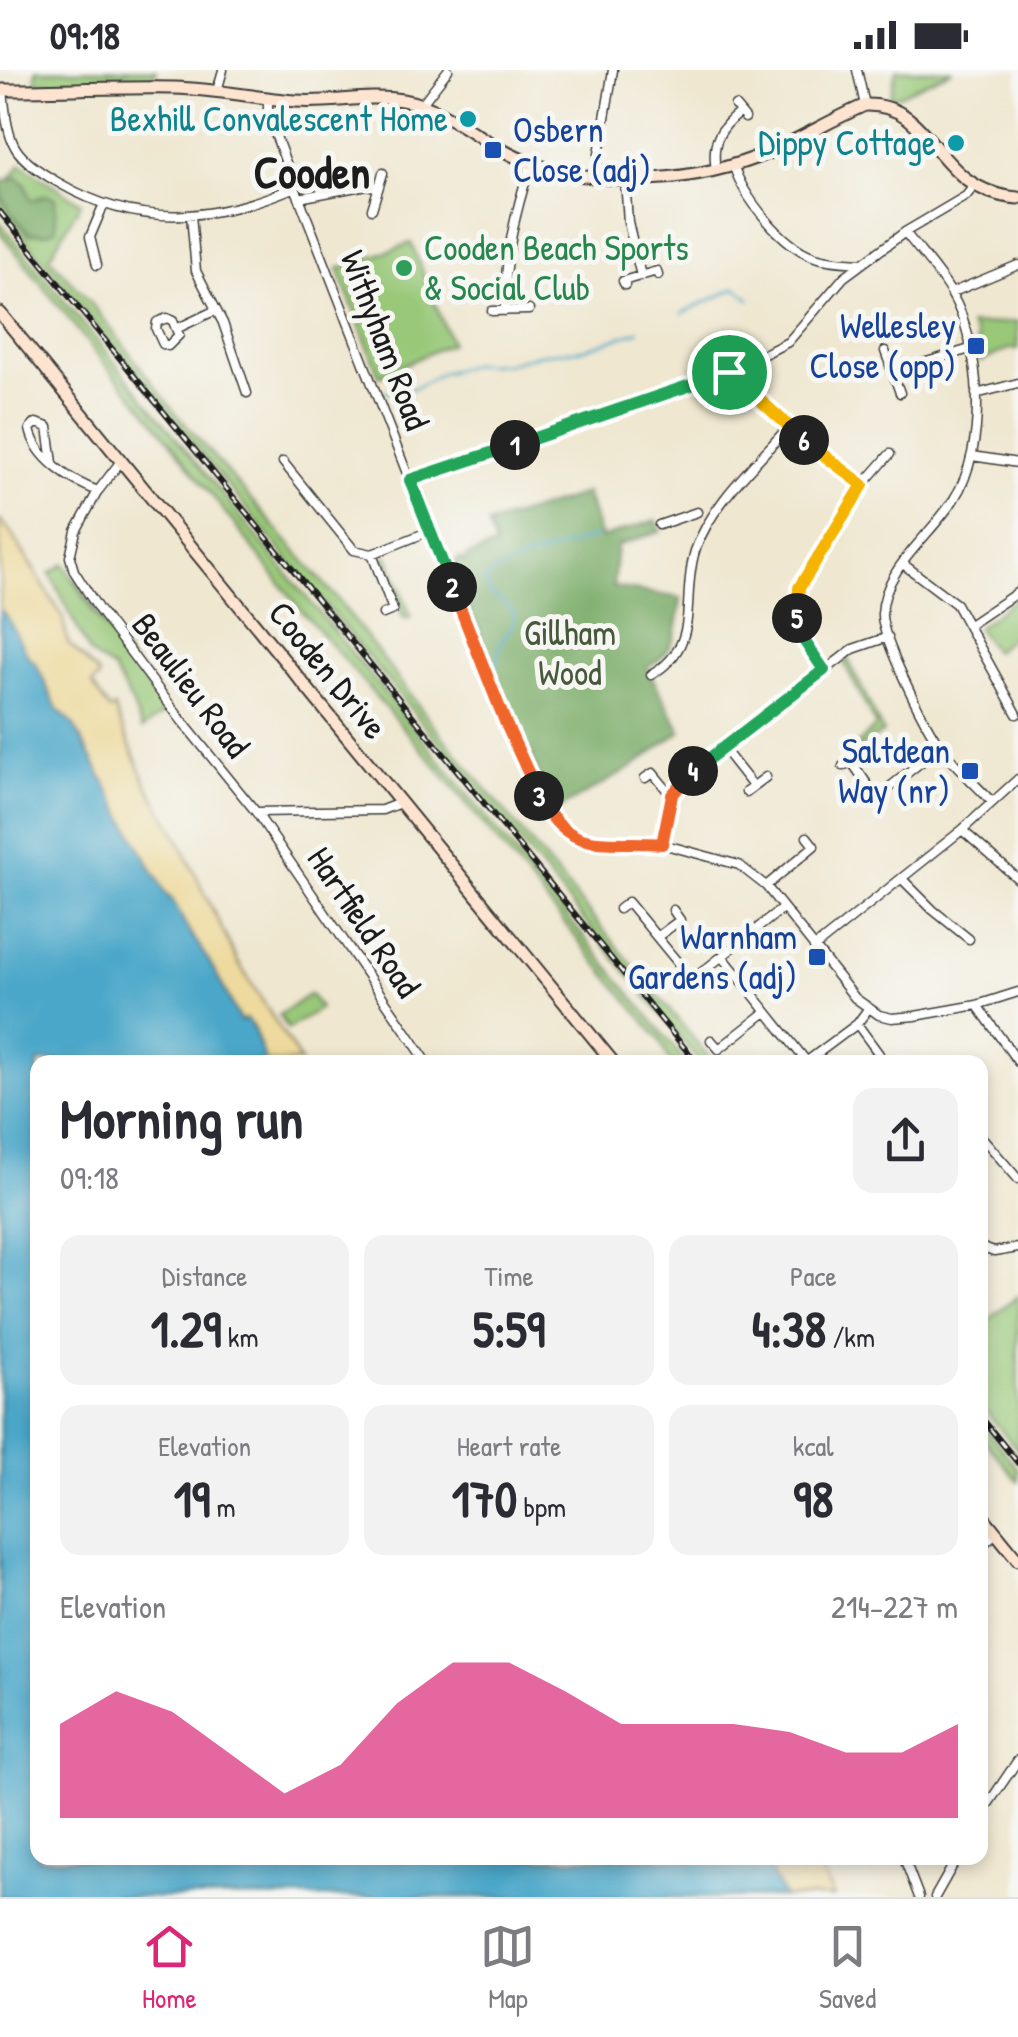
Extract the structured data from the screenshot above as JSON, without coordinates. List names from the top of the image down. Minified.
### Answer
{"streets":{"main road":["Cooden Drive"],"street":["Withyham Road","Beaulieu Road","Hartfield Road"]},"crossings":[["Cooden Drive","Beaulieu Road"],["Beaulieu Road","Hartfield Road"]],"districts":["Cooden"],"parks":["Gillham Wood"],"places":{"other":["Bexhill Convalescent Home","Dippy Cottage","Cooden Beach Sports & Social Club"],"transit":["Osbern Close (adj)","Wellesley Close (opp)","Saltdean Way (nr)","Warnham Gardens (adj)"]},"page":{"status":"09:18","pins":["6","1","2","5","4","3"],"heading":["Morning run","09:18"],"stats":[["Distance","1.29 km"],["Time","5:59"],["Pace","4:38 /km"],["Elevation","19 m"],["Heart rate","170 bpm"],["kcal","98"]],"chart":["Elevation","214–227 m"],"tabs":["Home","Map","Saved"]}}
